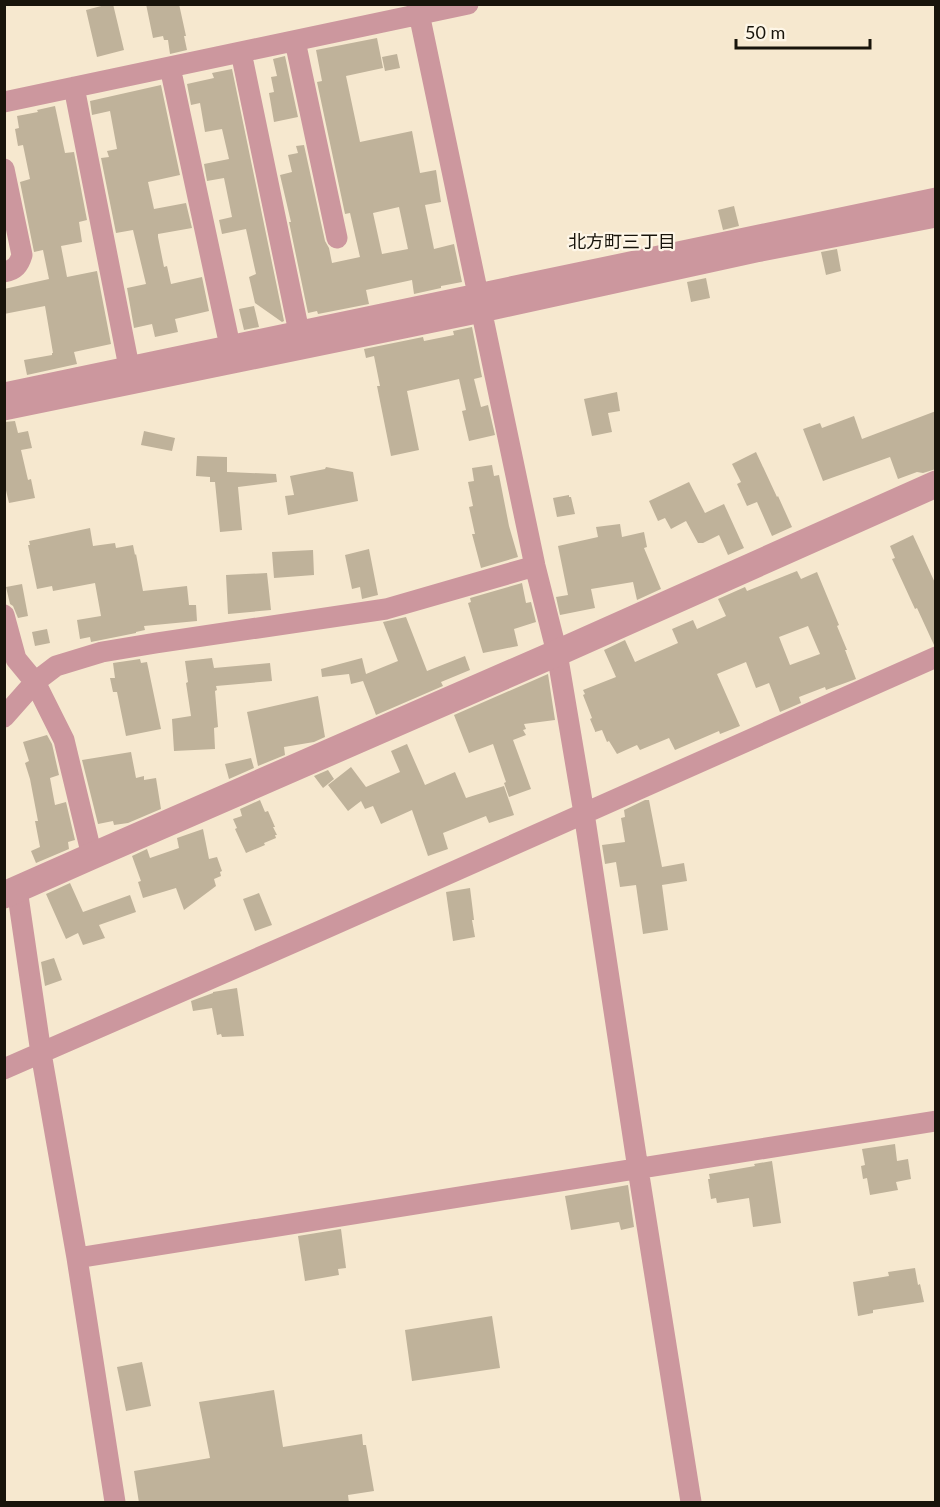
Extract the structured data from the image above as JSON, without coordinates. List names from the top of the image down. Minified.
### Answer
{"districts":["北方町三丁目"],"scale_bar":"50 m"}
